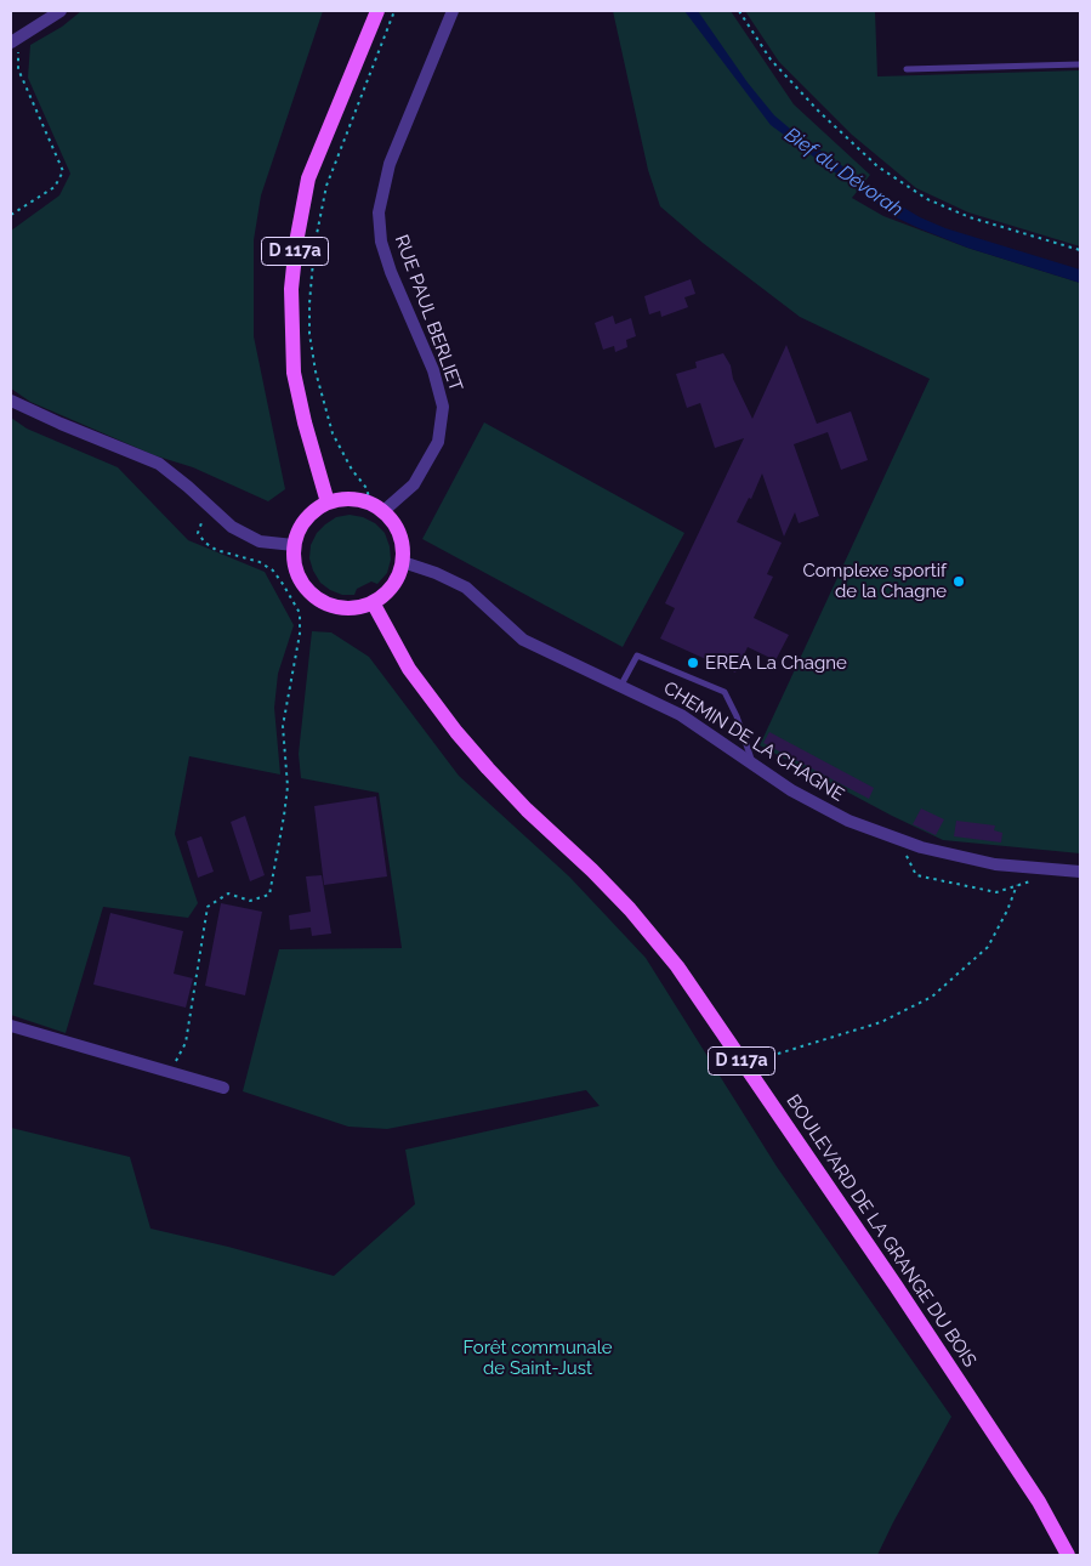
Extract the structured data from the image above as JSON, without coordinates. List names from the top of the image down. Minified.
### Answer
{"streets":{"main road":["D 117a","BOULEVARD DE LA GRANGE DU BOIS"],"street":["RUE PAUL BERLIET","CHEMIN DE LA CHAGNE"]},"crossings":[["D 117a","RUE PAUL BERLIET"],["D 117a","CHEMIN DE LA CHAGNE"],["D 117a","BOULEVARD DE LA GRANGE DU BOIS"],["RUE PAUL BERLIET","CHEMIN DE LA CHAGNE"],["RUE PAUL BERLIET","BOULEVARD DE LA GRANGE DU BOIS"],["CHEMIN DE LA CHAGNE","BOULEVARD DE LA GRANGE DU BOIS"]],"water":["Bief du Dévorah"],"parks":["Forêt communale de Saint-Just"],"places":["Complexe sportif de la Chagne","EREA La Chagne"]}
